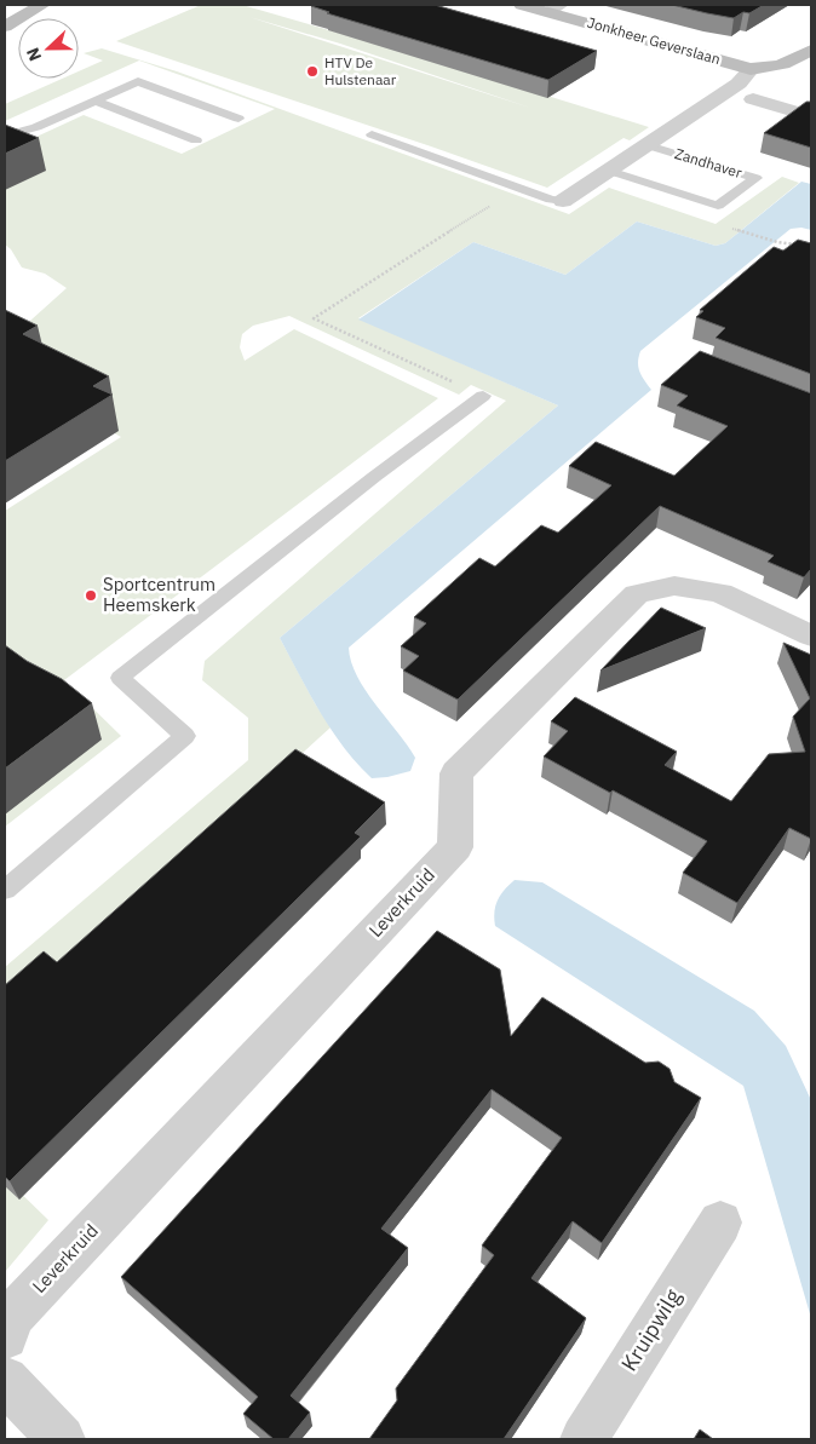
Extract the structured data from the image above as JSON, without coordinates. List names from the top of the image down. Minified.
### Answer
{"streets":{"main road":["Jonkheer Geverslaan"],"street":["Zandhaver","Leverkruid","Kruipwilg"]},"crossings":[["Jonkheer Geverslaan","Zandhaver"]],"places":["HTV De Hulstenaar","Sportcentrum Heemskerk"],"north":"left"}
